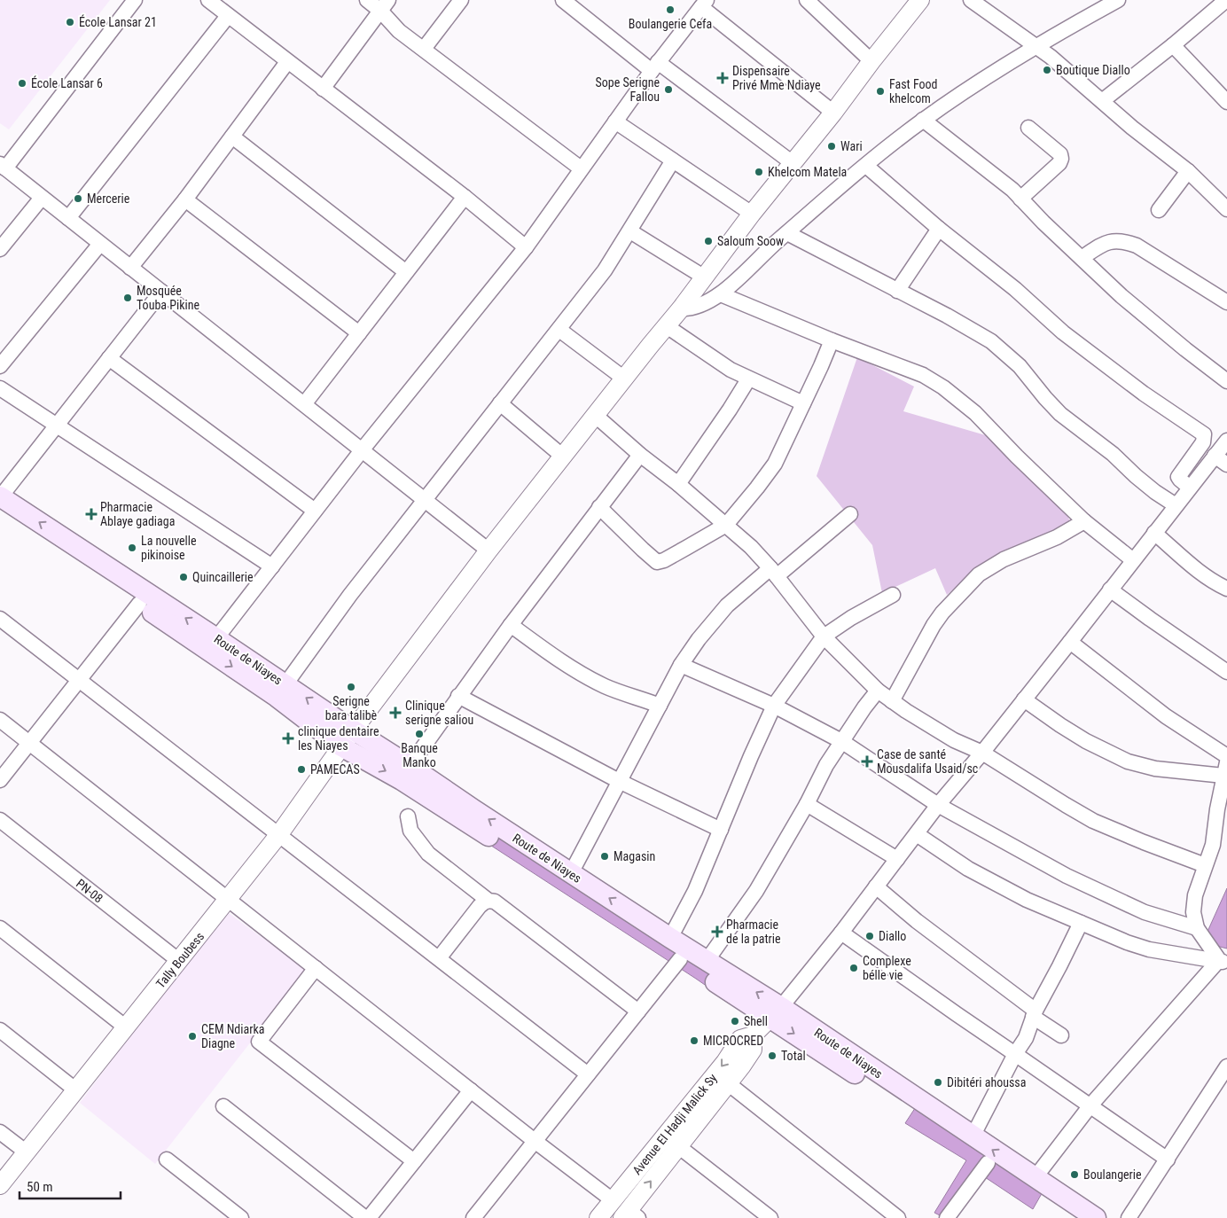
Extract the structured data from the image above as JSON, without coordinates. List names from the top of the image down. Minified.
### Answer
{"streets":{"main road":["Route de Niayes"],"street":["PN-08","Tally Boubess","Avenue El Hadji Malick Sy"]},"crossings":[["Route de Niayes","Tally Boubess"],["Route de Niayes","Avenue El Hadji Malick Sy"],["PN-08","Tally Boubess"]],"places":{"other":["Boulangerie Cefa","École Lansar 21","Boutique Diallo","École Lansar 6","Sope Serigne Fallou","Fast Food khelcom","Wari","Khelcom Matela","Mercerie","Saloum Soow","Mosquée Touba Pikine","La nouvelle pikinoise","Quincaillerie","Serigne bara talibè","Banque Manko","PAMECAS","Magasin","Diallo","Complexe bélle vie","Shell","CEM Ndiarka Diagne","MICROCRED","Total","Dibitéri ahoussa","Boulangerie"],"health":["Dispensaire Privé Mme Ndiaye","Pharmacie Ablaye gadiaga","Clinique serigne saliou","clinique dentaire les Niayes","Case de santé Mousdalifa Usaid/sc","Pharmacie de la patrie"]},"scale_bar":"50 m"}
